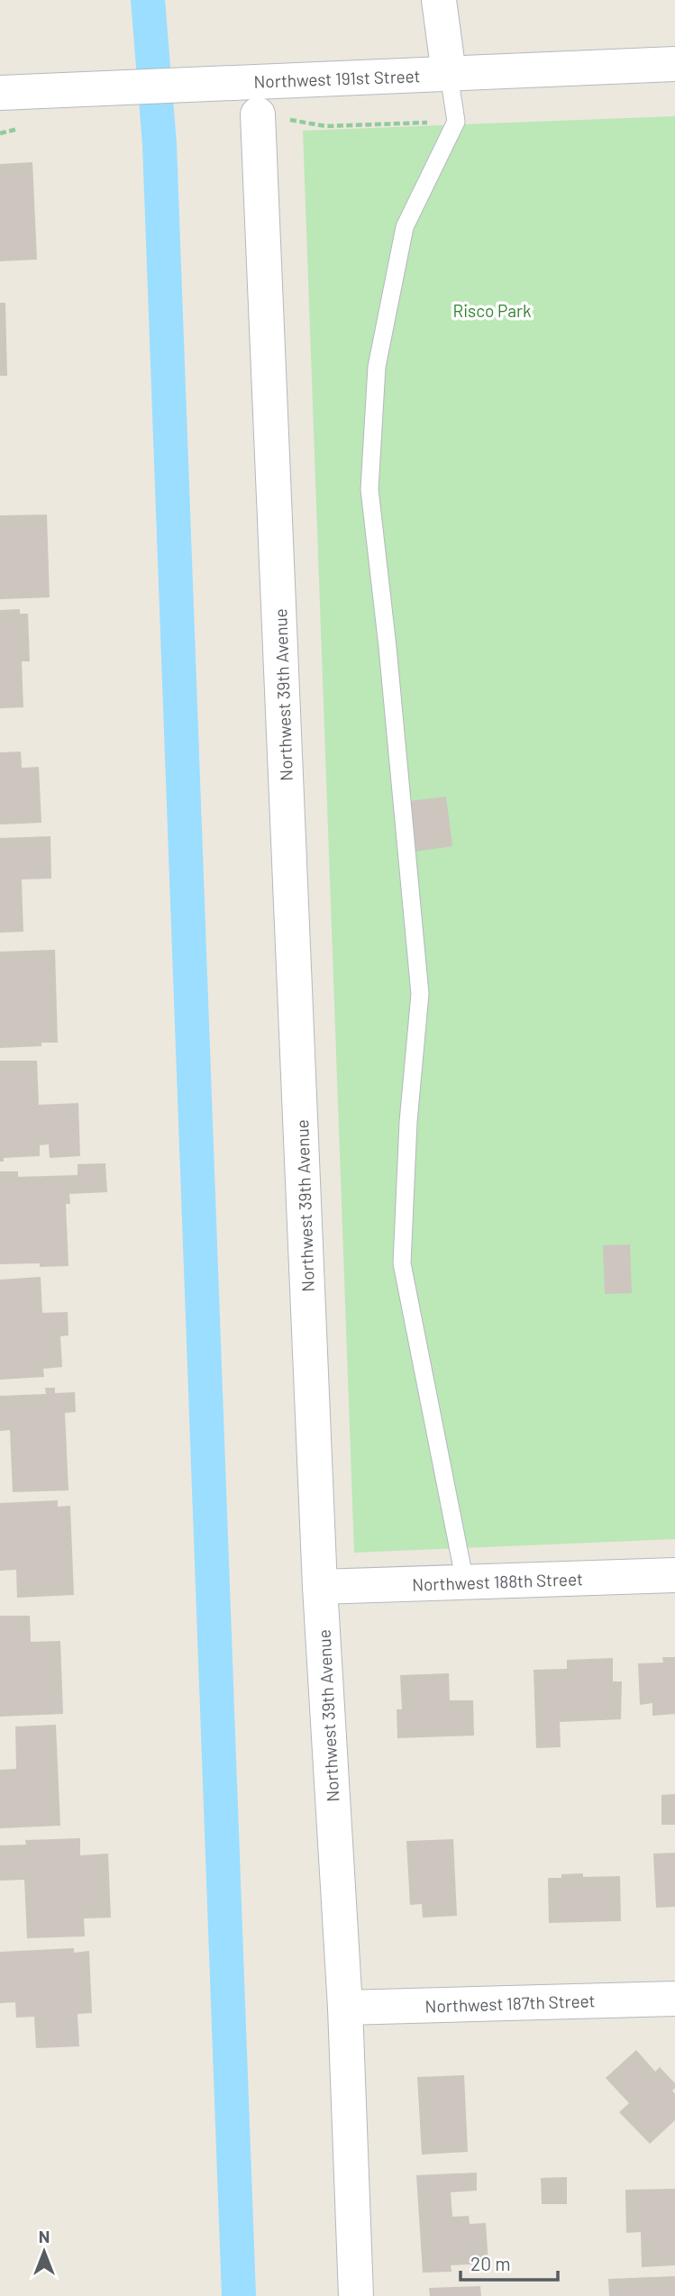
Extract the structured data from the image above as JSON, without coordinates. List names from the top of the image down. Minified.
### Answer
{"streets":{"street":["Northwest 191st Street","Northwest 39th Avenue","Northwest 188th Street","Northwest 187th Street"]},"crossings":[["Northwest 39th Avenue","Northwest 188th Street"],["Northwest 39th Avenue","Northwest 187th Street"]],"parks":["Risco Park"],"scale_bar":"20 m","north":"top"}
